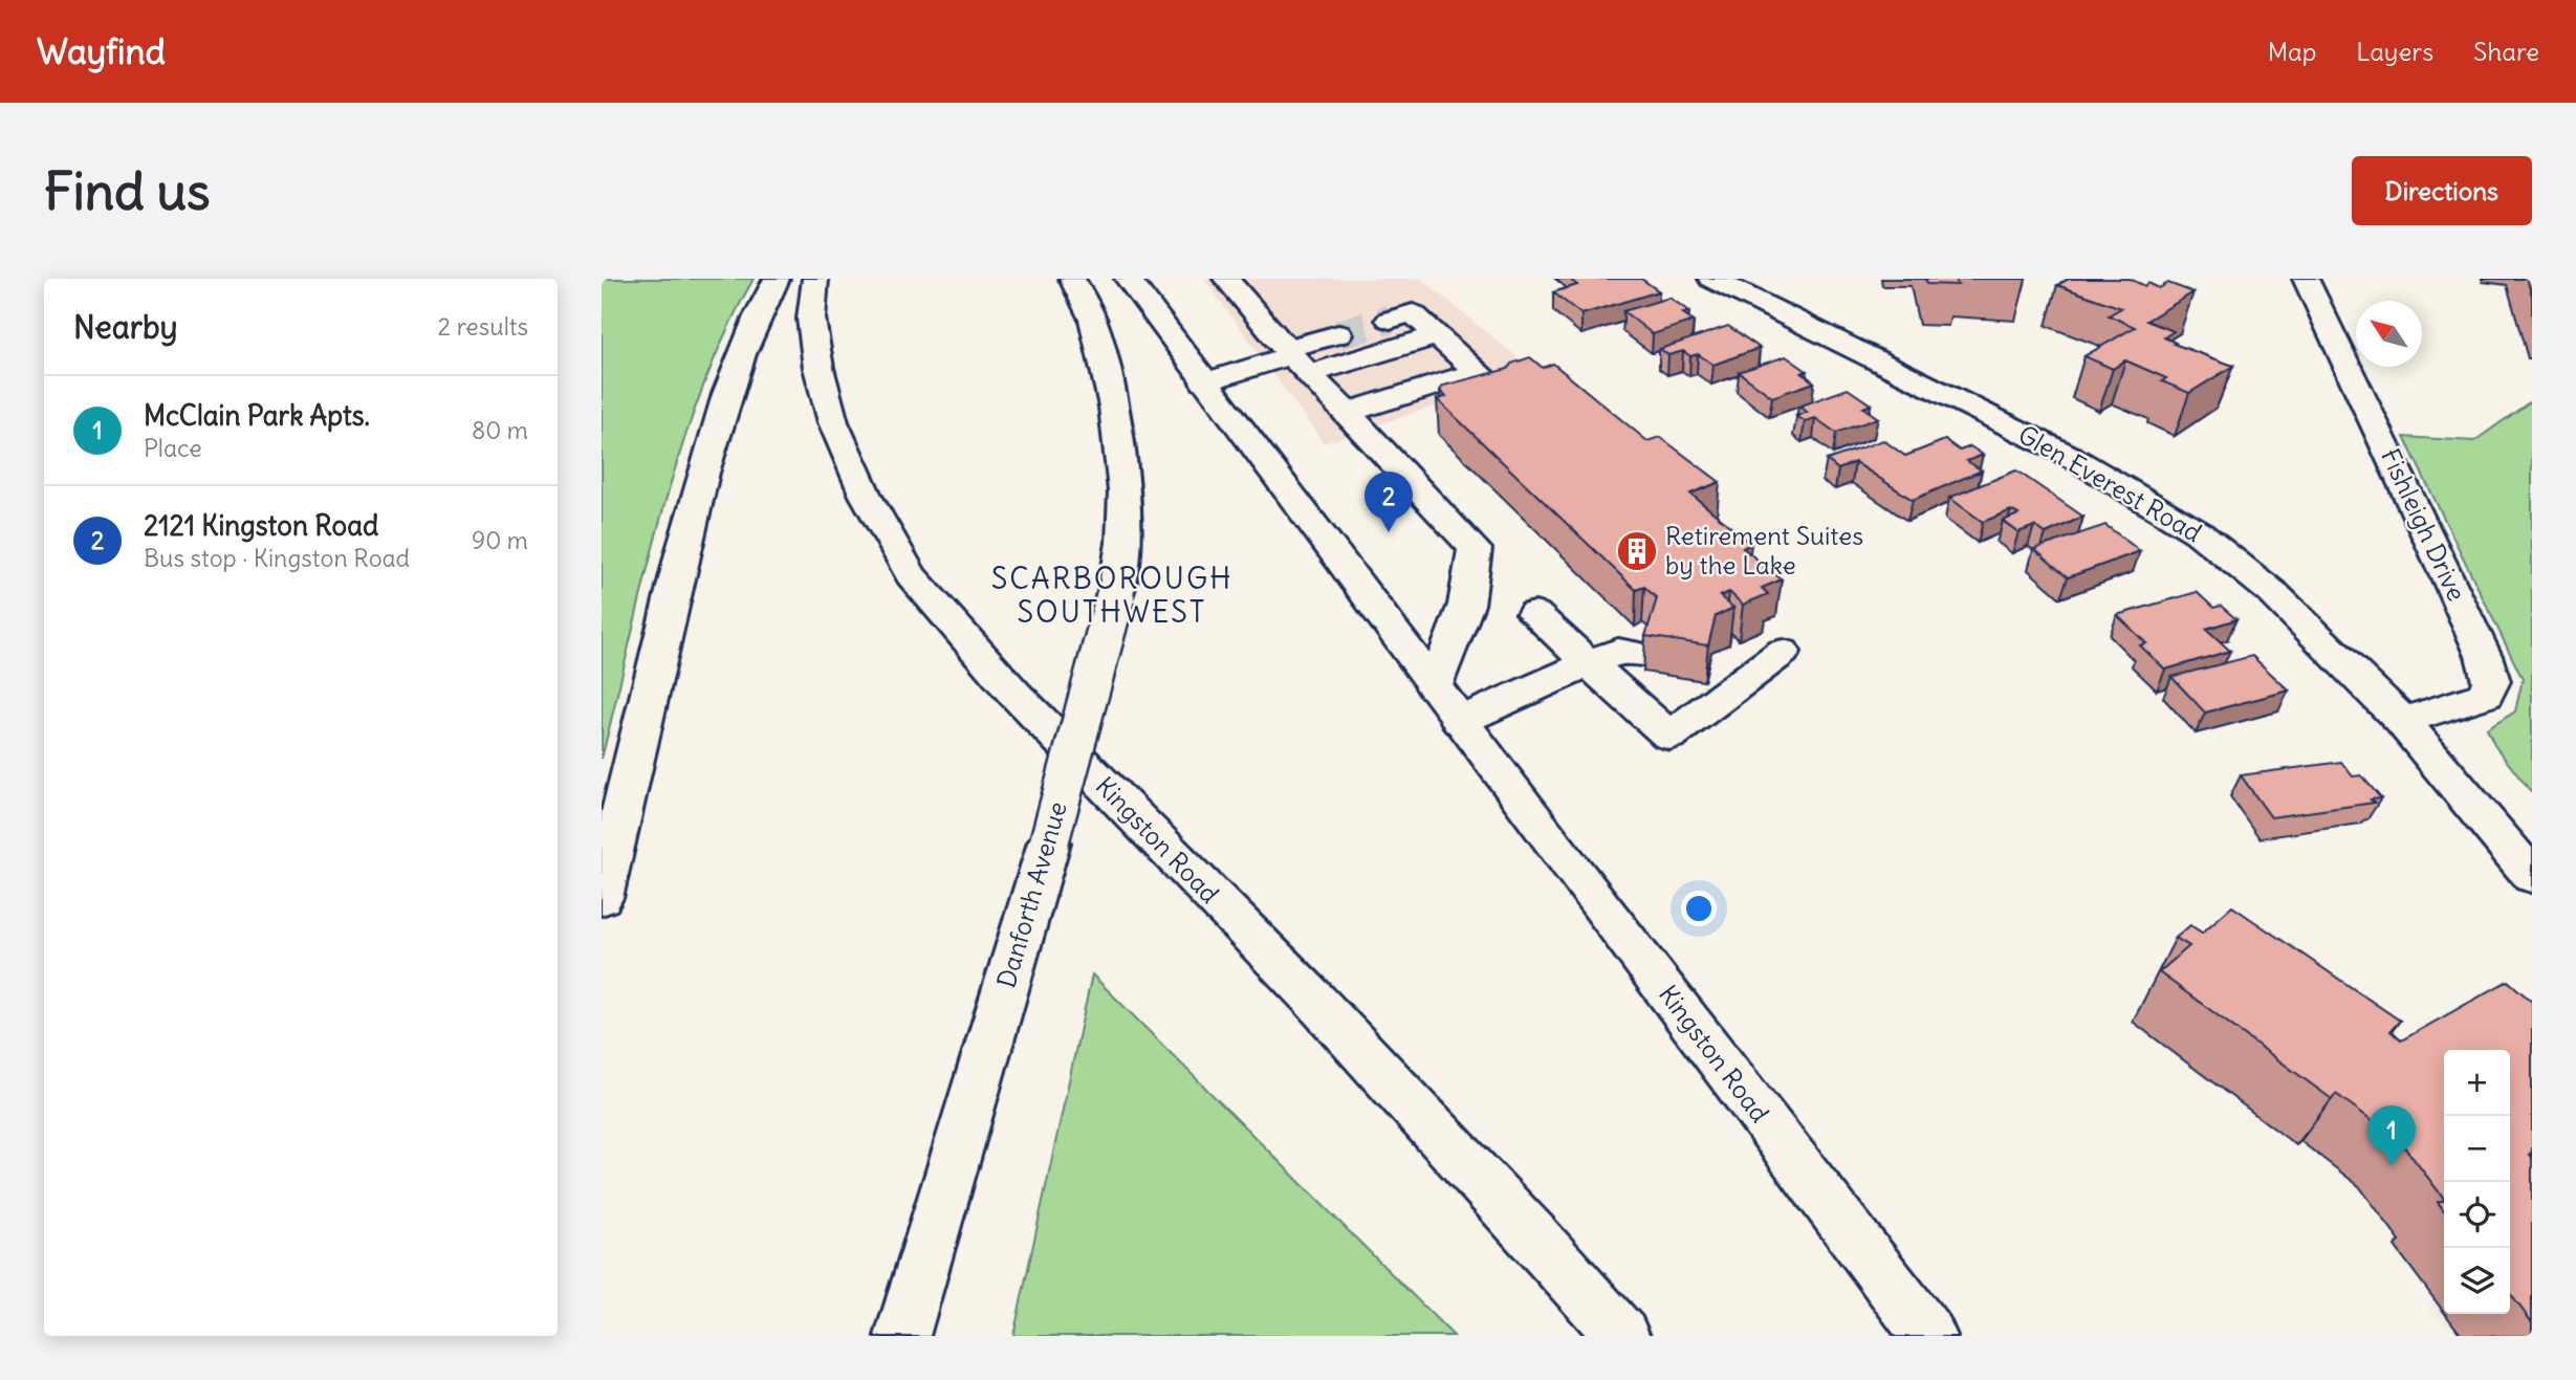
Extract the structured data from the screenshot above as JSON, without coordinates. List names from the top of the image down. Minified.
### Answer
{"streets":{"main road":["Glen Everest Road","Fishleigh Drive","Kingston Road","Danforth Avenue"]},"crossings":[["Glen Everest Road","Fishleigh Drive"]],"districts":["SCARBOROUGH SOUTHWEST"],"places":{"building":["Retirement Suites by the Lake"]},"north":"top left","page":{"header":"Wayfind","nav":["Map","Layers","Share"],"buttons":"Directions","title":"Find us","heading":["Nearby","2 results"],"list":[{"mark":"1","name":"McClain Park Apts.","note":"Place","value":"80 m"},{"mark":"2","name":"2121 Kingston Road","note":"Bus stop · Kingston Road","value":"90 m"}],"pins":["2","1"],"map_buttons":["+","−"]}}
